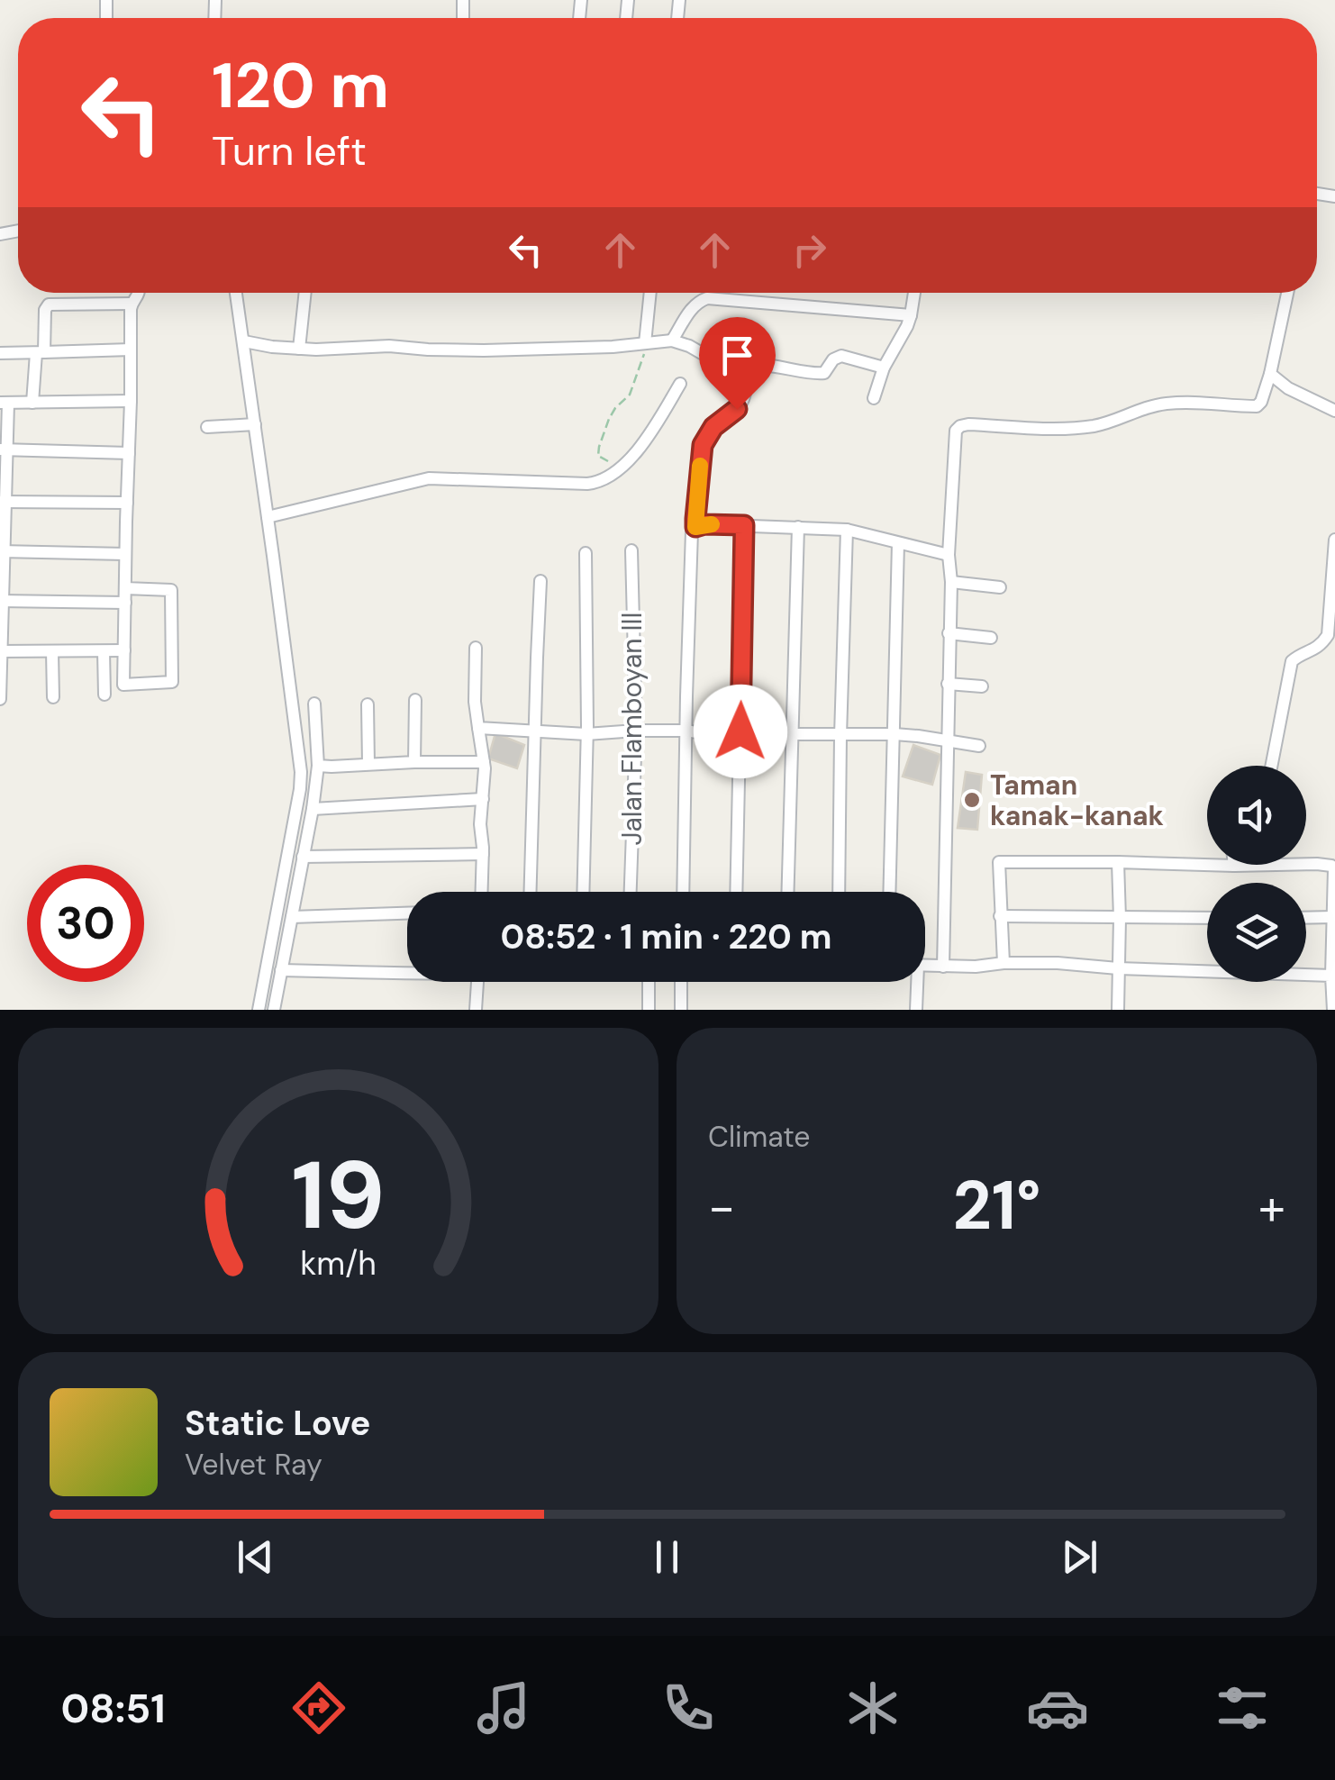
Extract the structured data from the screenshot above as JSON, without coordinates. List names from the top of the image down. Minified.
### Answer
{"streets":{"street":["Jalan Flamboyan III"]},"places":["Taman kanak-kanak"],"page":{"turn":["120 m","Turn left"],"limit":"30","trip":"08:52 · 1 min · 220 m","tile":"Climate","heat":["−","21°","+"],"song":["Static Love","Velvet Ray"],"tabs":"08:51","gauge":["19","km/h"]}}
